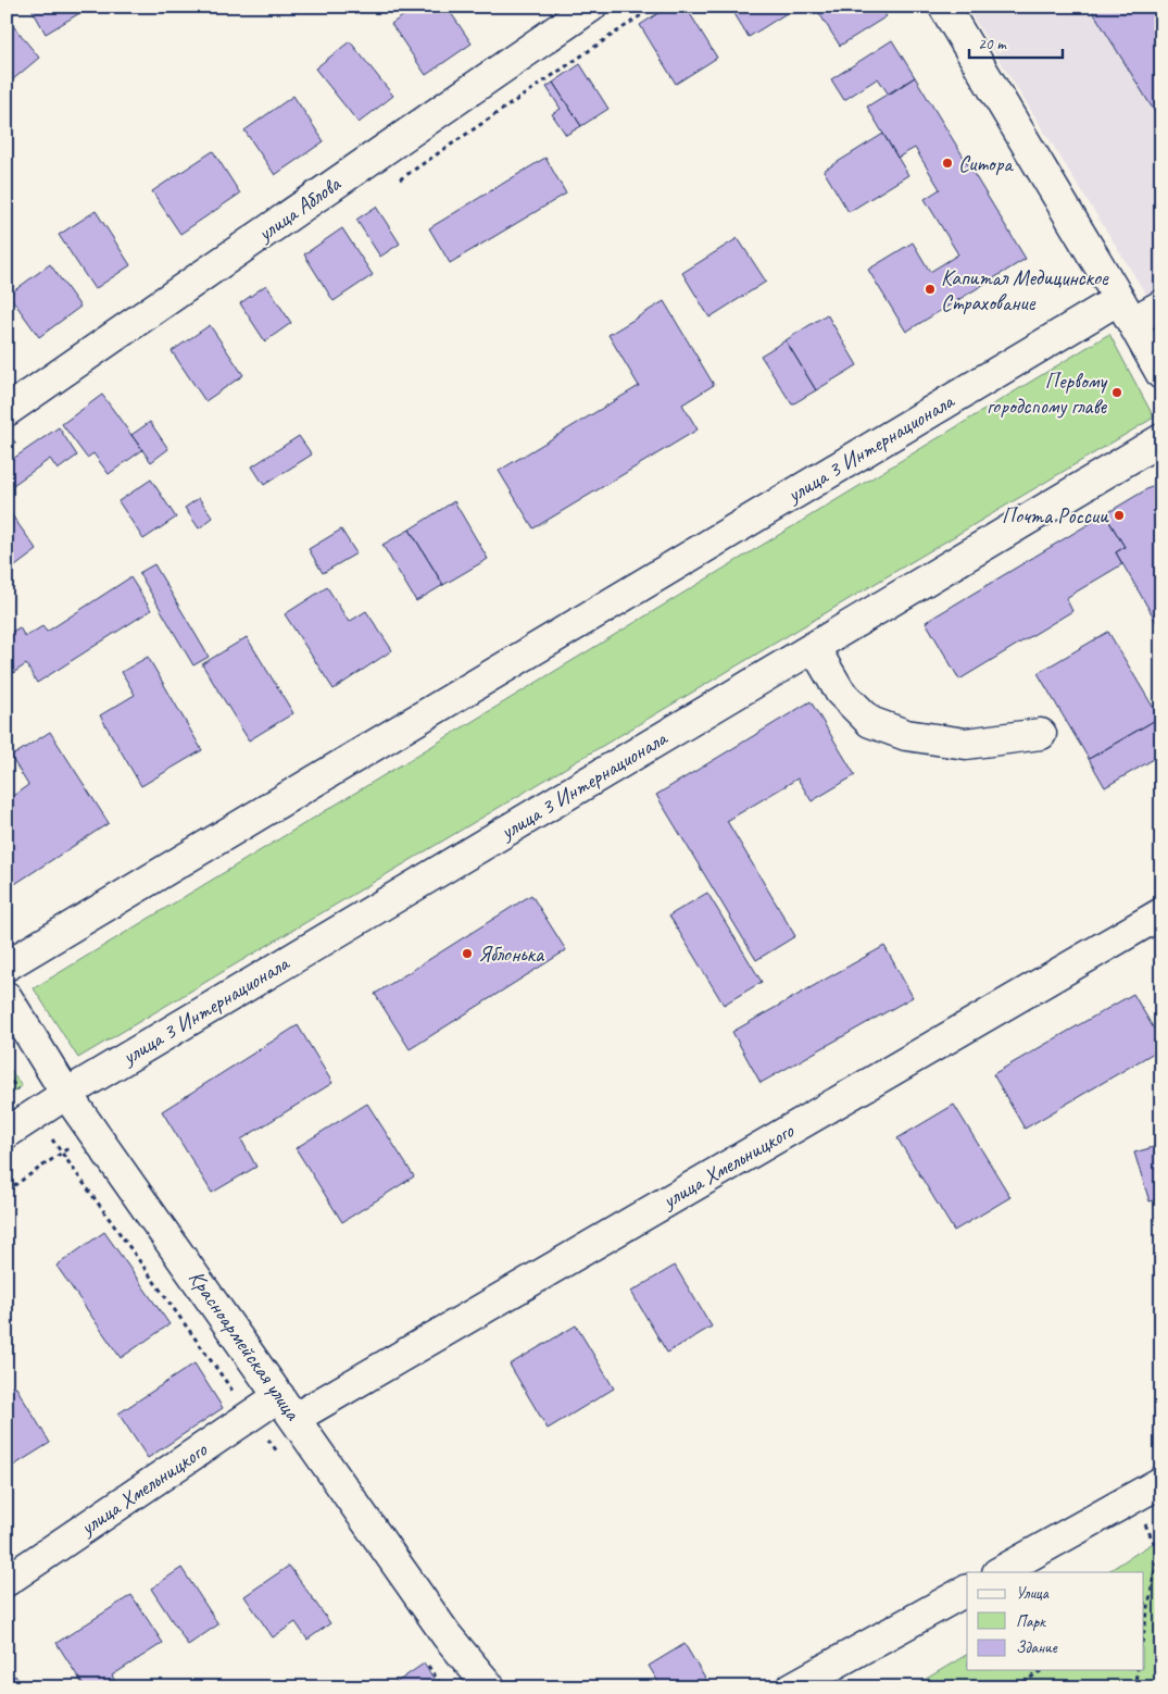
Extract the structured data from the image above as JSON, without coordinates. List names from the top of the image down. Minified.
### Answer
{"streets":{"street":["улица Аблова","улица 3 Интернационала","улица Хмельницкого","Красноармейская улица"]},"crossings":[["улица 3 Интернационала","Красноармейская улица"],["улица Хмельницкого","Красноармейская улица"]],"places":["Ситора","Капитал Медицинское Страхование","Первому городспому главе","Почта России","Яблонька"],"legend":["Улица","Парк","Здание"],"scale_bar":"20 m"}
